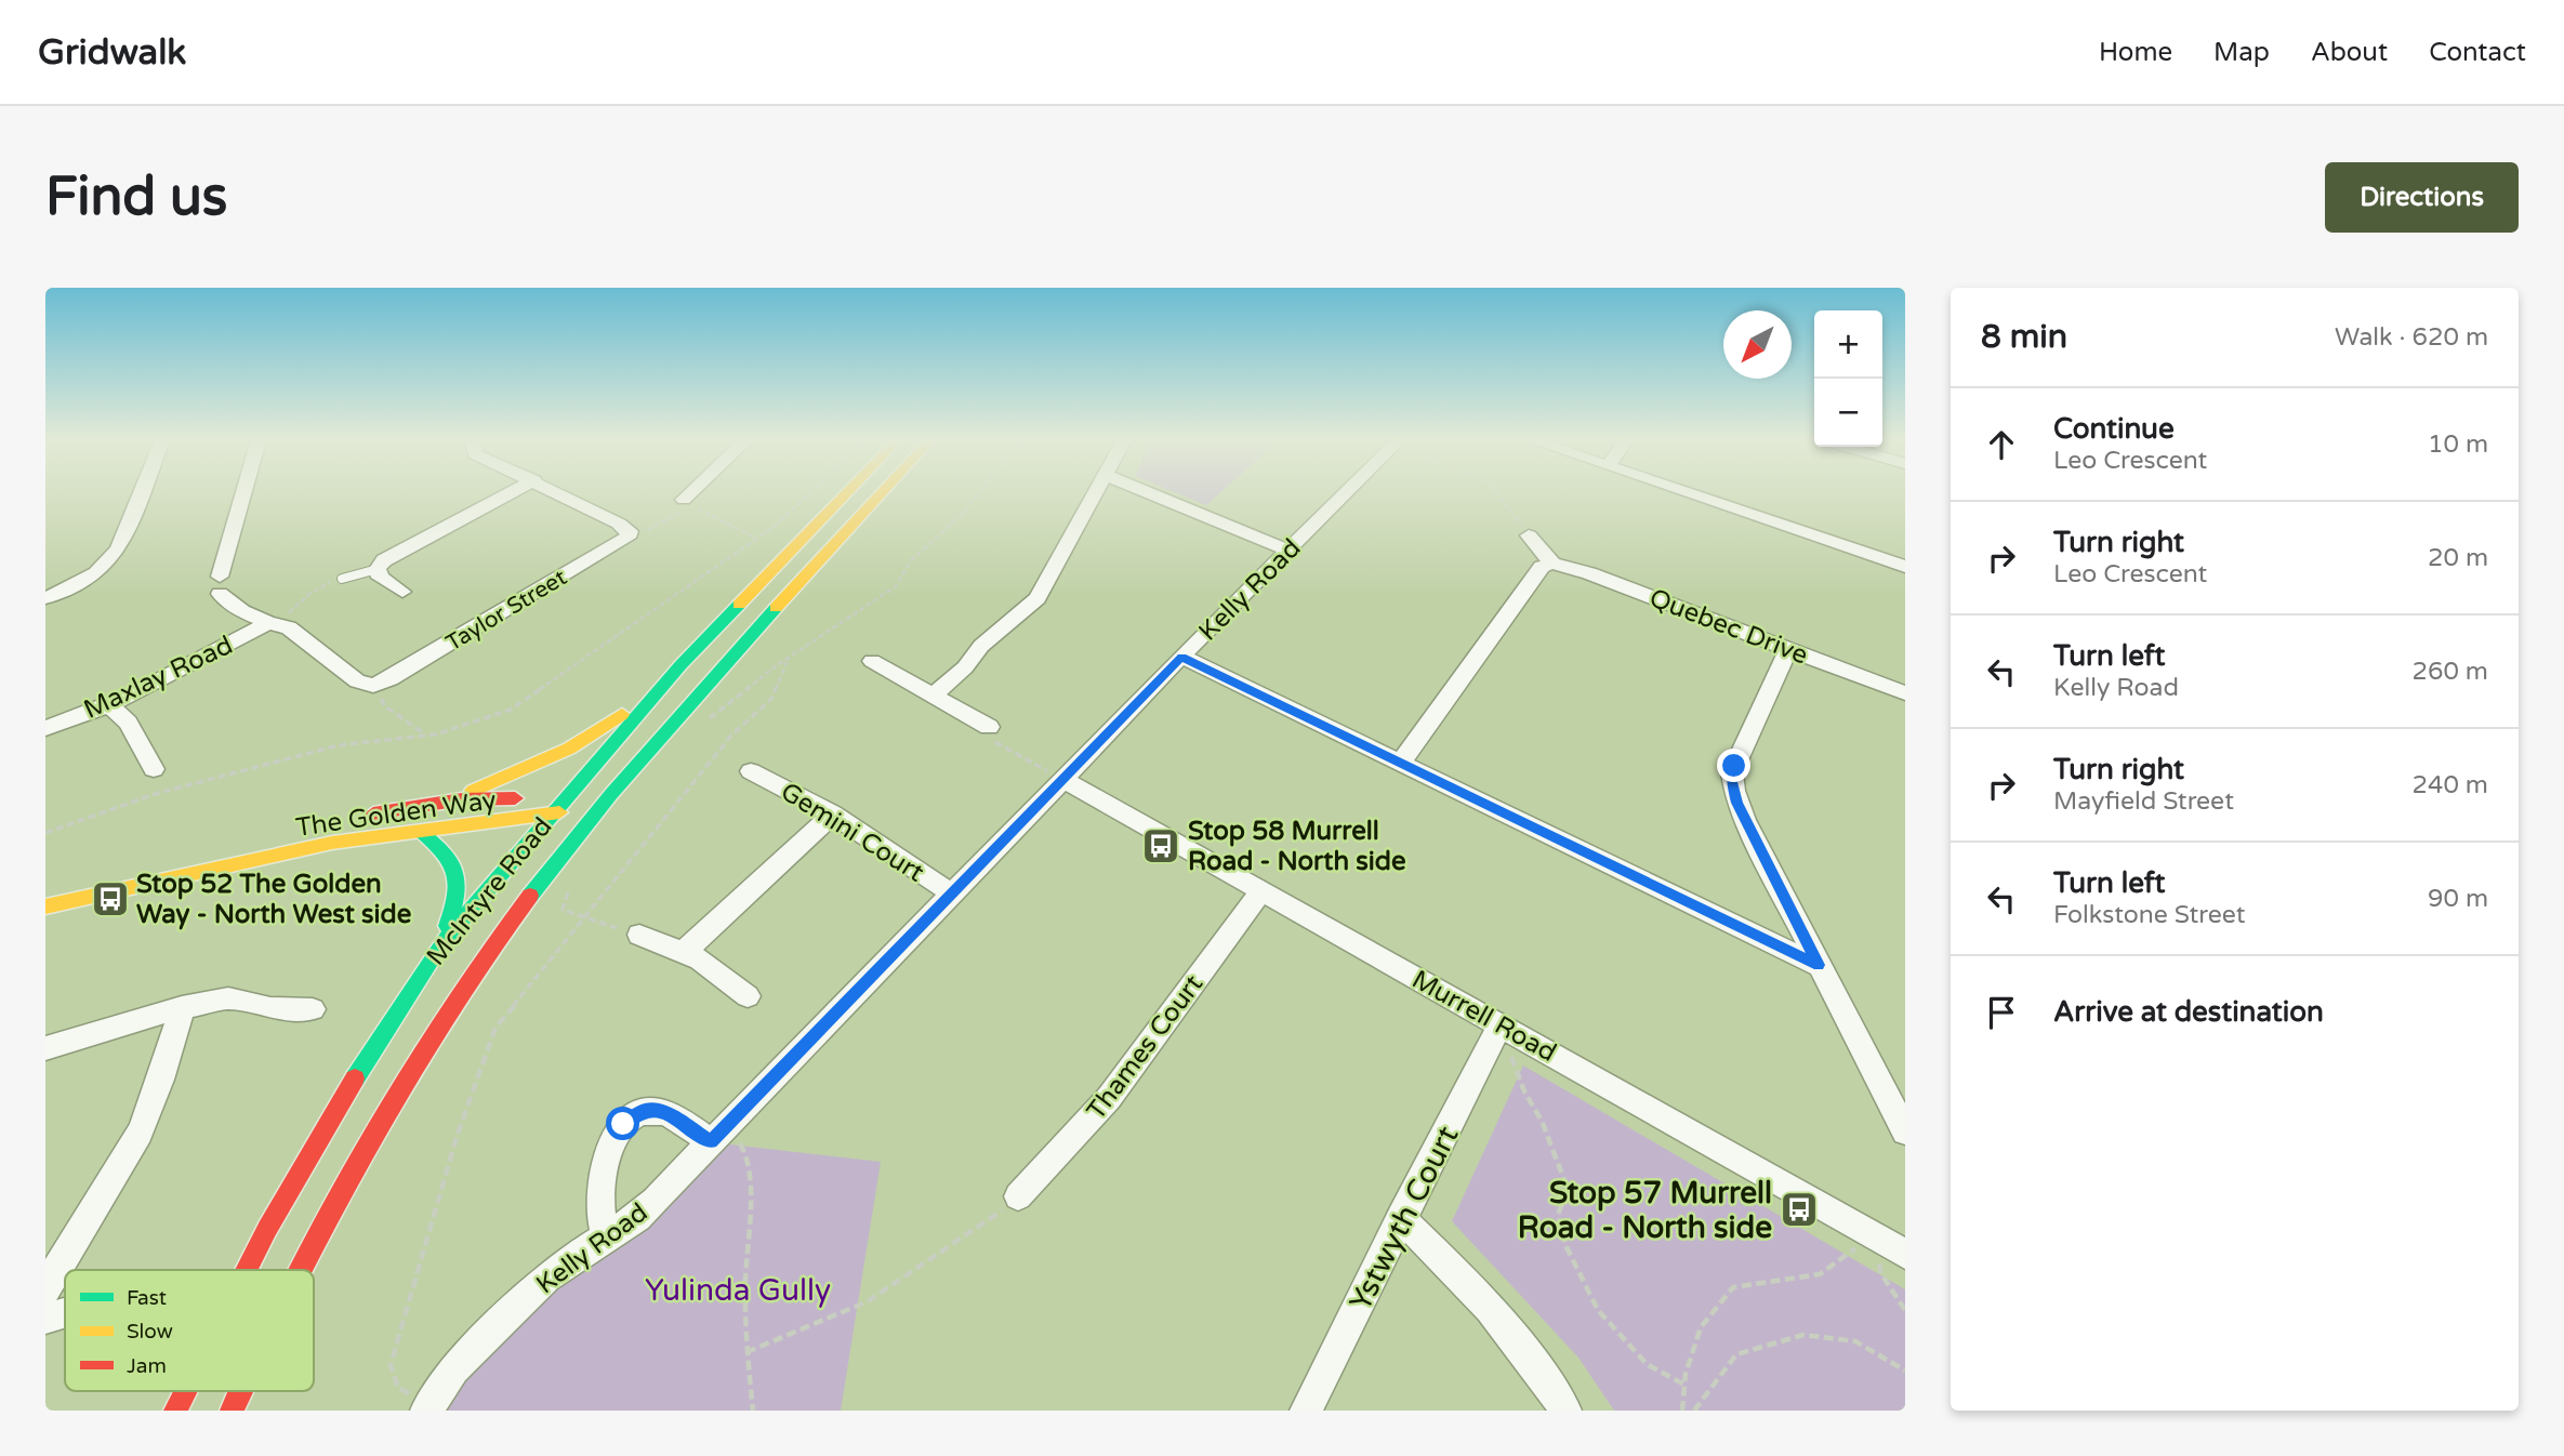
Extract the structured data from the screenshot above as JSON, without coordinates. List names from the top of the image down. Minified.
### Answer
{"streets":{"main road":["The Golden Way","McIntyre Road"],"street":["Kelly Road","Taylor Street","Quebec Drive","Maxlay Road","Gemini Court","Murrell Road","Thames Court","Ystwyth Court"]},"crossings":[["Kelly Road","Gemini Court"],["Kelly Road","Murrell Road"],["The Golden Way","McIntyre Road"],["Murrell Road","Thames Court"],["Murrell Road","Ystwyth Court"]],"parks":["Yulinda Gully"],"places":{"bus stop":["Stop 58 Murrell Road - North side","Stop 52 The Golden Way - North West side","Stop 57 Murrell Road - North side"]},"legend":["Fast","Slow","Jam"],"north":"bottom left","page":{"header":"Gridwalk","nav":["Home","Map","About","Contact"],"buttons":"Directions","title":"Find us","heading":["8 min","Walk · 620 m"],"map_buttons":["+","−"],"list":[["Continue","Leo Crescent","10 m"],["Turn right","Leo Crescent","20 m"],["Turn left","Kelly Road","260 m"],["Turn right","Mayfield Street","240 m"],["Turn left","Folkstone Street","90 m"],"Arrive at destination"]}}
